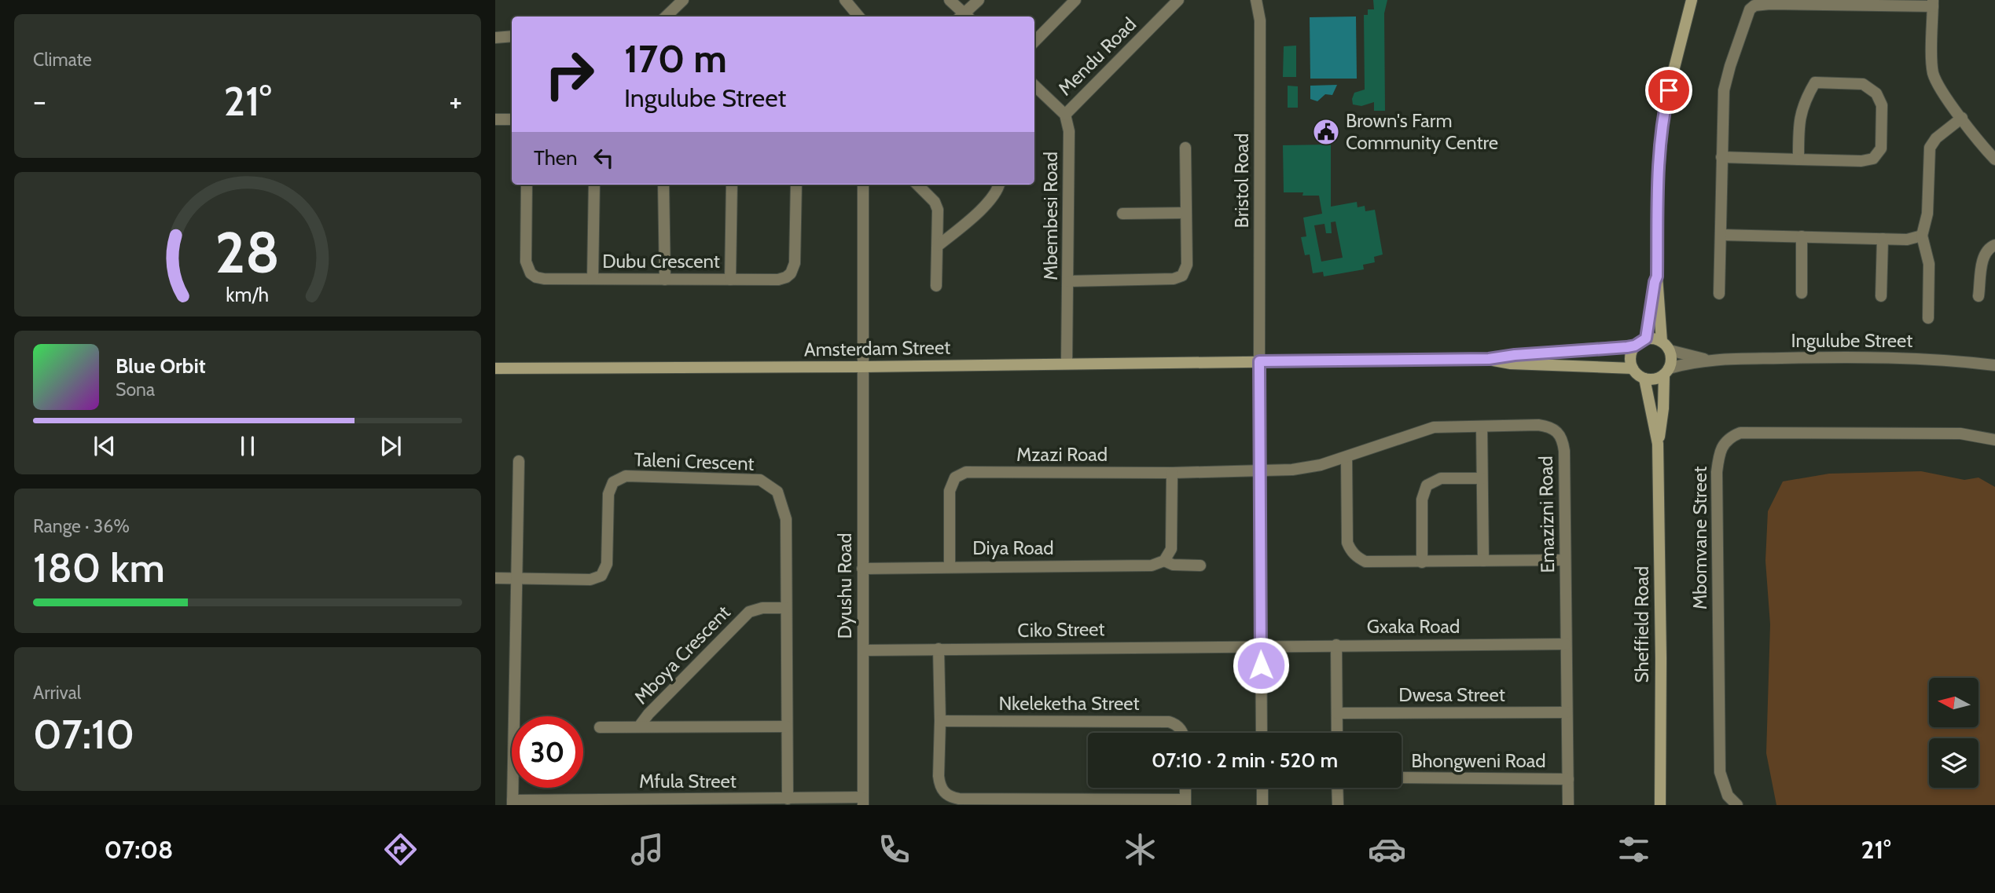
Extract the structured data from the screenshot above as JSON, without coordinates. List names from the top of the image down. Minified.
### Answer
{"streets":{"street":["Mendu Road","Bristol Road","Mbembesi Road","Dubu Crescent","Ingulube Street","Amsterdam Street","Mzazi Road","Taleni Crescent","Emazizni Road","Mbomvane Street","Diya Road","Dyushu Road","Sheffield Road","Gxaka Road","Ciko Street","Mboya Crescent","Dwesa Street","Nkeleketha Street","Bhongweni Road","Mfula Street"]},"crossings":[["Mendu Road","Mbembesi Road"],["Bristol Road","Amsterdam Street"],["Bristol Road","Mzazi Road"],["Bristol Road","Emazizni Road"],["Bristol Road","Gxaka Road"],["Bristol Road","Ciko Street"],["Mbembesi Road","Amsterdam Street"],["Ingulube Street","Sheffield Road"],["Amsterdam Street","Dyushu Road"],["Mzazi Road","Emazizni Road"],["Mzazi Road","Diya Road"],["Taleni Crescent","Mboya Crescent"],["Taleni Crescent","Mfula Street"],["Emazizni Road","Gxaka Road"],["Emazizni Road","Dwesa Street"],["Emazizni Road","Bhongweni Road"],["Diya Road","Dyushu Road"],["Dyushu Road","Ciko Street"],["Dyushu Road","Mfula Street"],["Gxaka Road","Ciko Street"]],"places":{"public building":["Brown's Farm Community Centre"]},"north":"left","page":{"tile":["Climate",["Range · 36%","180 km"],["Arrival","07:10"]],"turn":["170 m","Ingulube Street"],"heat":["−","21°","+"],"then":"Then","song":["Blue Orbit","Sona"],"limit":"30","trip":"07:10 · 2 min · 520 m","tabs":["07:08","21°"],"gauge":["28","km/h"]}}
